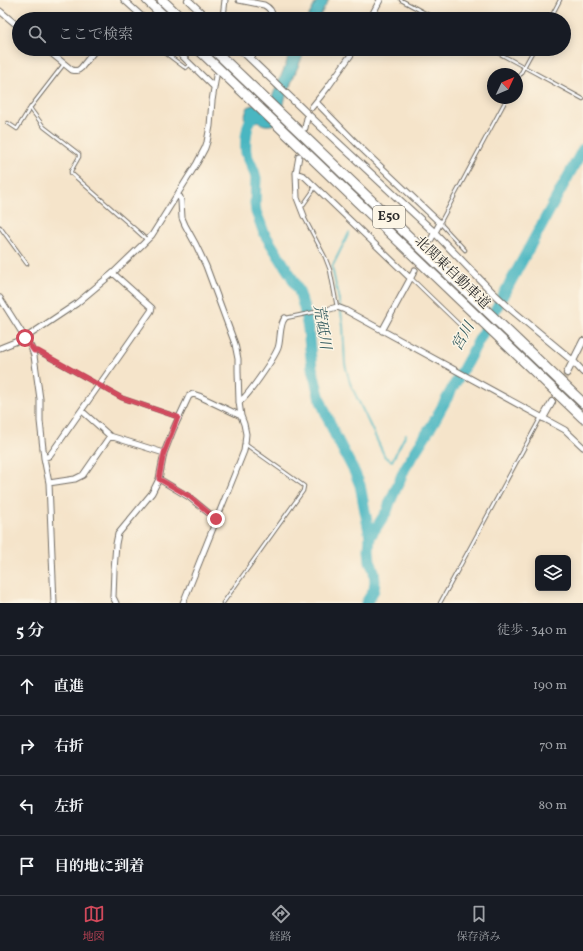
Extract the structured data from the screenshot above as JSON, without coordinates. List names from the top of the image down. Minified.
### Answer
{"streets":{"highway":["E50","北関東自動車道"]},"water":["荒砥川","宮川"],"north":"top right","page":{"search":"ここで検索","heading":["5 分","徒歩 · 340 m"],"list":[["直進","190 m"],["右折","70 m"],["左折","80 m"],"目的地に到着"],"nav":["地図","経路","保存済み"]}}
